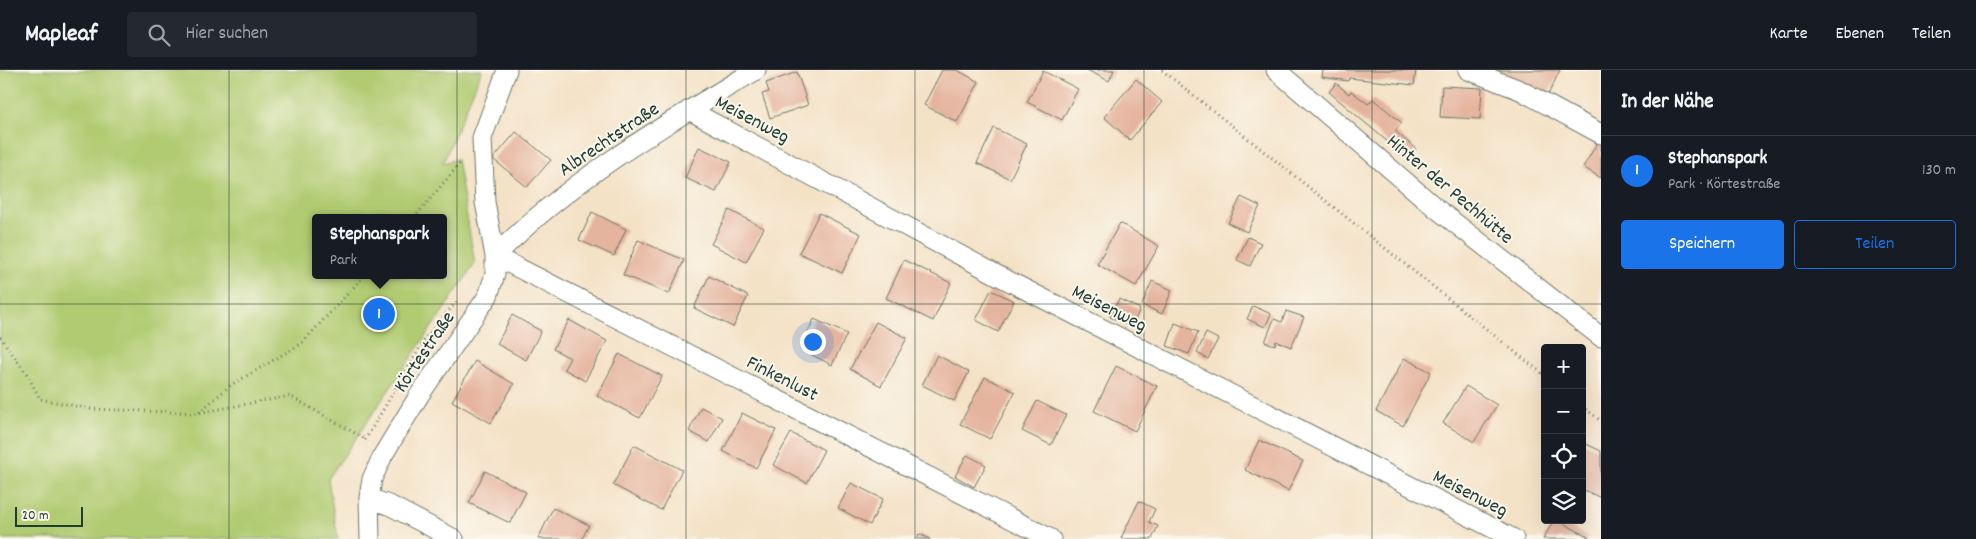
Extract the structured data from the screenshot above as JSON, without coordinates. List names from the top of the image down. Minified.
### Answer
{"streets":{"street":["Meisenweg","Albrechtstraße","Hinter der Pechhütte","Körtestraße","Finkenlust"]},"crossings":[["Meisenweg","Albrechtstraße"],["Albrechtstraße","Körtestraße"],["Albrechtstraße","Finkenlust"],["Körtestraße","Finkenlust"]],"scale_bar":"20 m","page":{"header":"Mapleaf","search":"Hier suchen","nav":["Karte","Ebenen","Teilen"],"heading":"In der Nähe","list":[{"mark":"1","name":"Stephanspark","note":"Park · Körtestraße","value":"130 m"}],"buttons":["Speichern","Teilen"],"popup":["Stephanspark","Park"],"pins":"1","map_buttons":["+","−"],"scale":"20 m"}}
